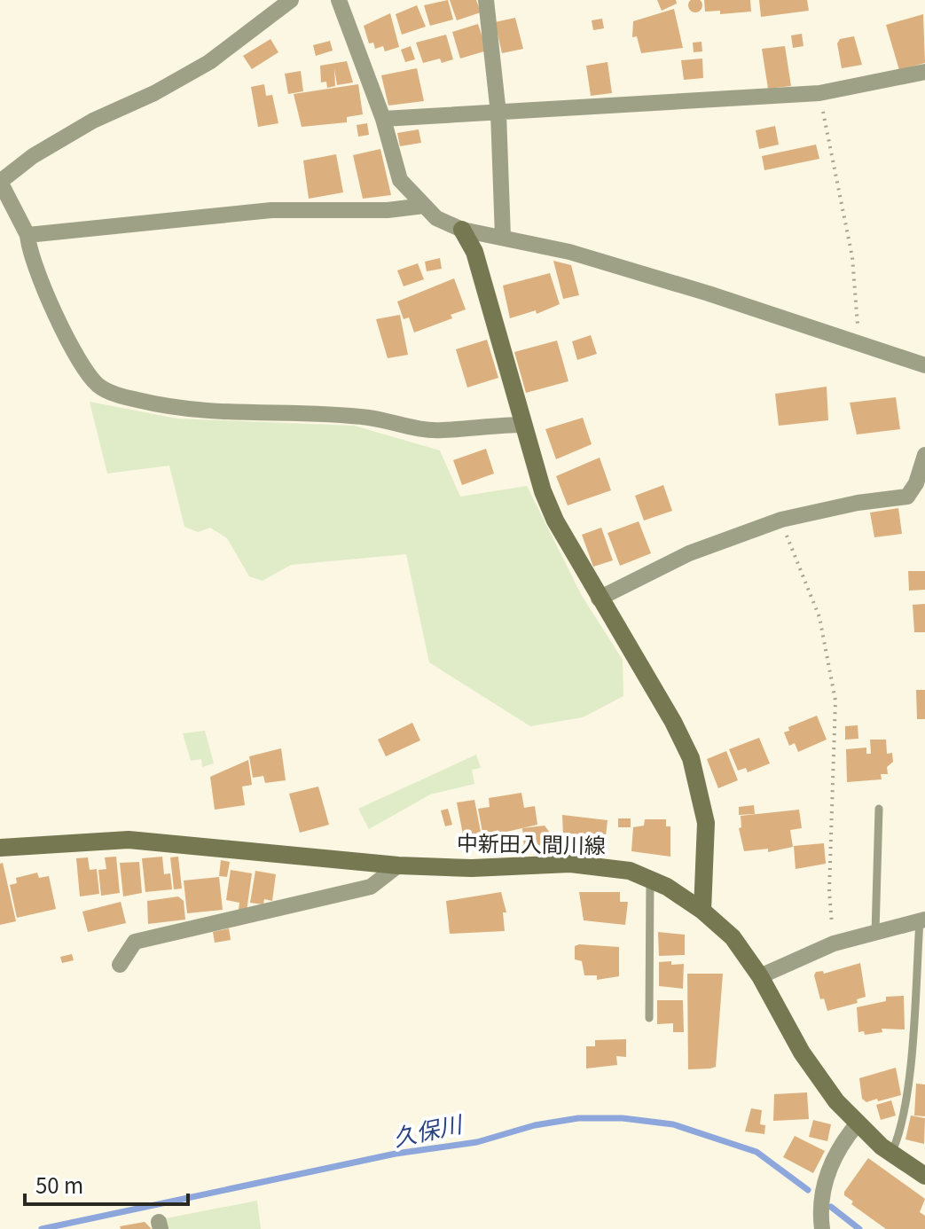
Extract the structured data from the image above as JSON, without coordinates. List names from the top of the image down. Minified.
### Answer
{"streets":{"main road":["中新田入間川線"]},"water":["久保川"],"scale_bar":"50 m"}
